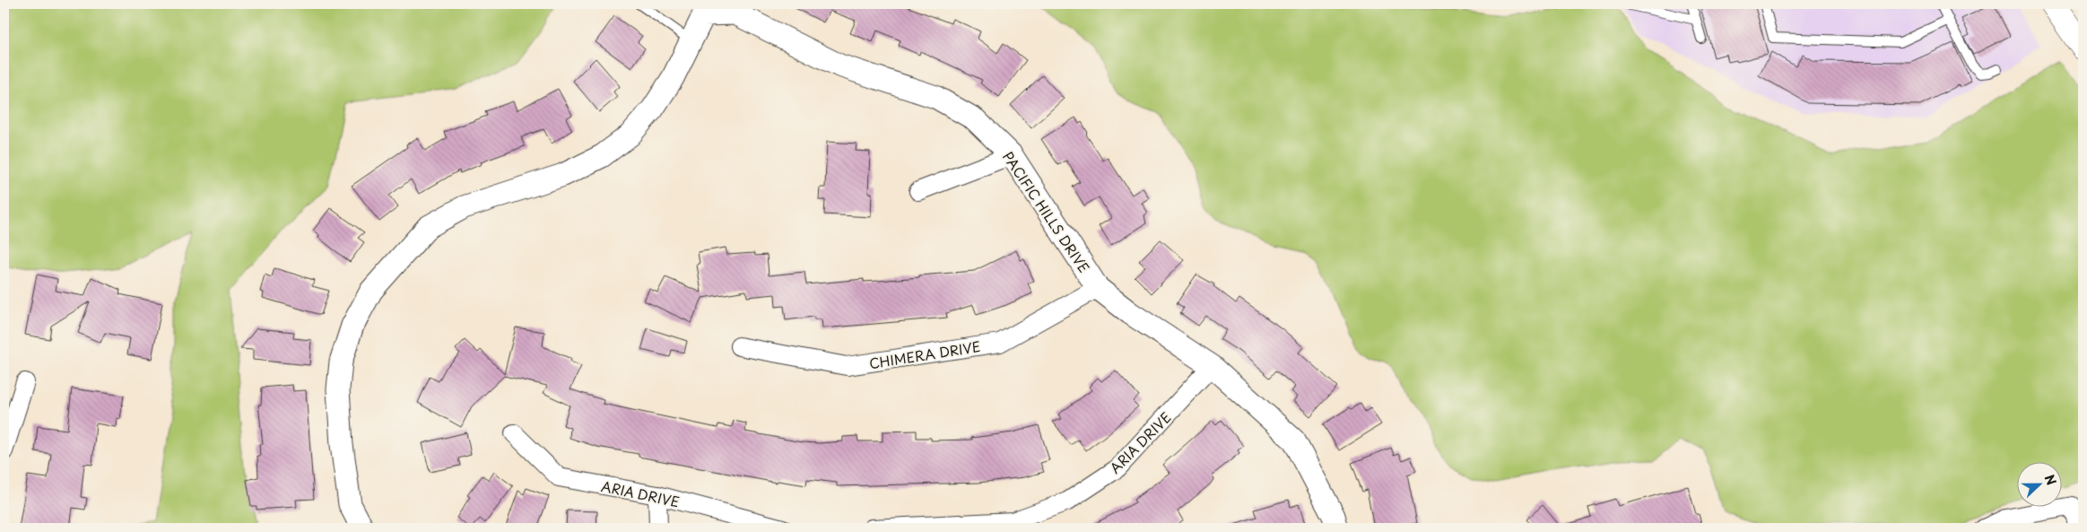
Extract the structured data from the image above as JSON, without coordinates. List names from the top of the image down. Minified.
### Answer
{"streets":{"street":["PACIFIC HILLS DRIVE","CHIMERA DRIVE","ARIA DRIVE"]},"crossings":[["PACIFIC HILLS DRIVE","CHIMERA DRIVE"],["PACIFIC HILLS DRIVE","ARIA DRIVE"]],"north":"right"}
